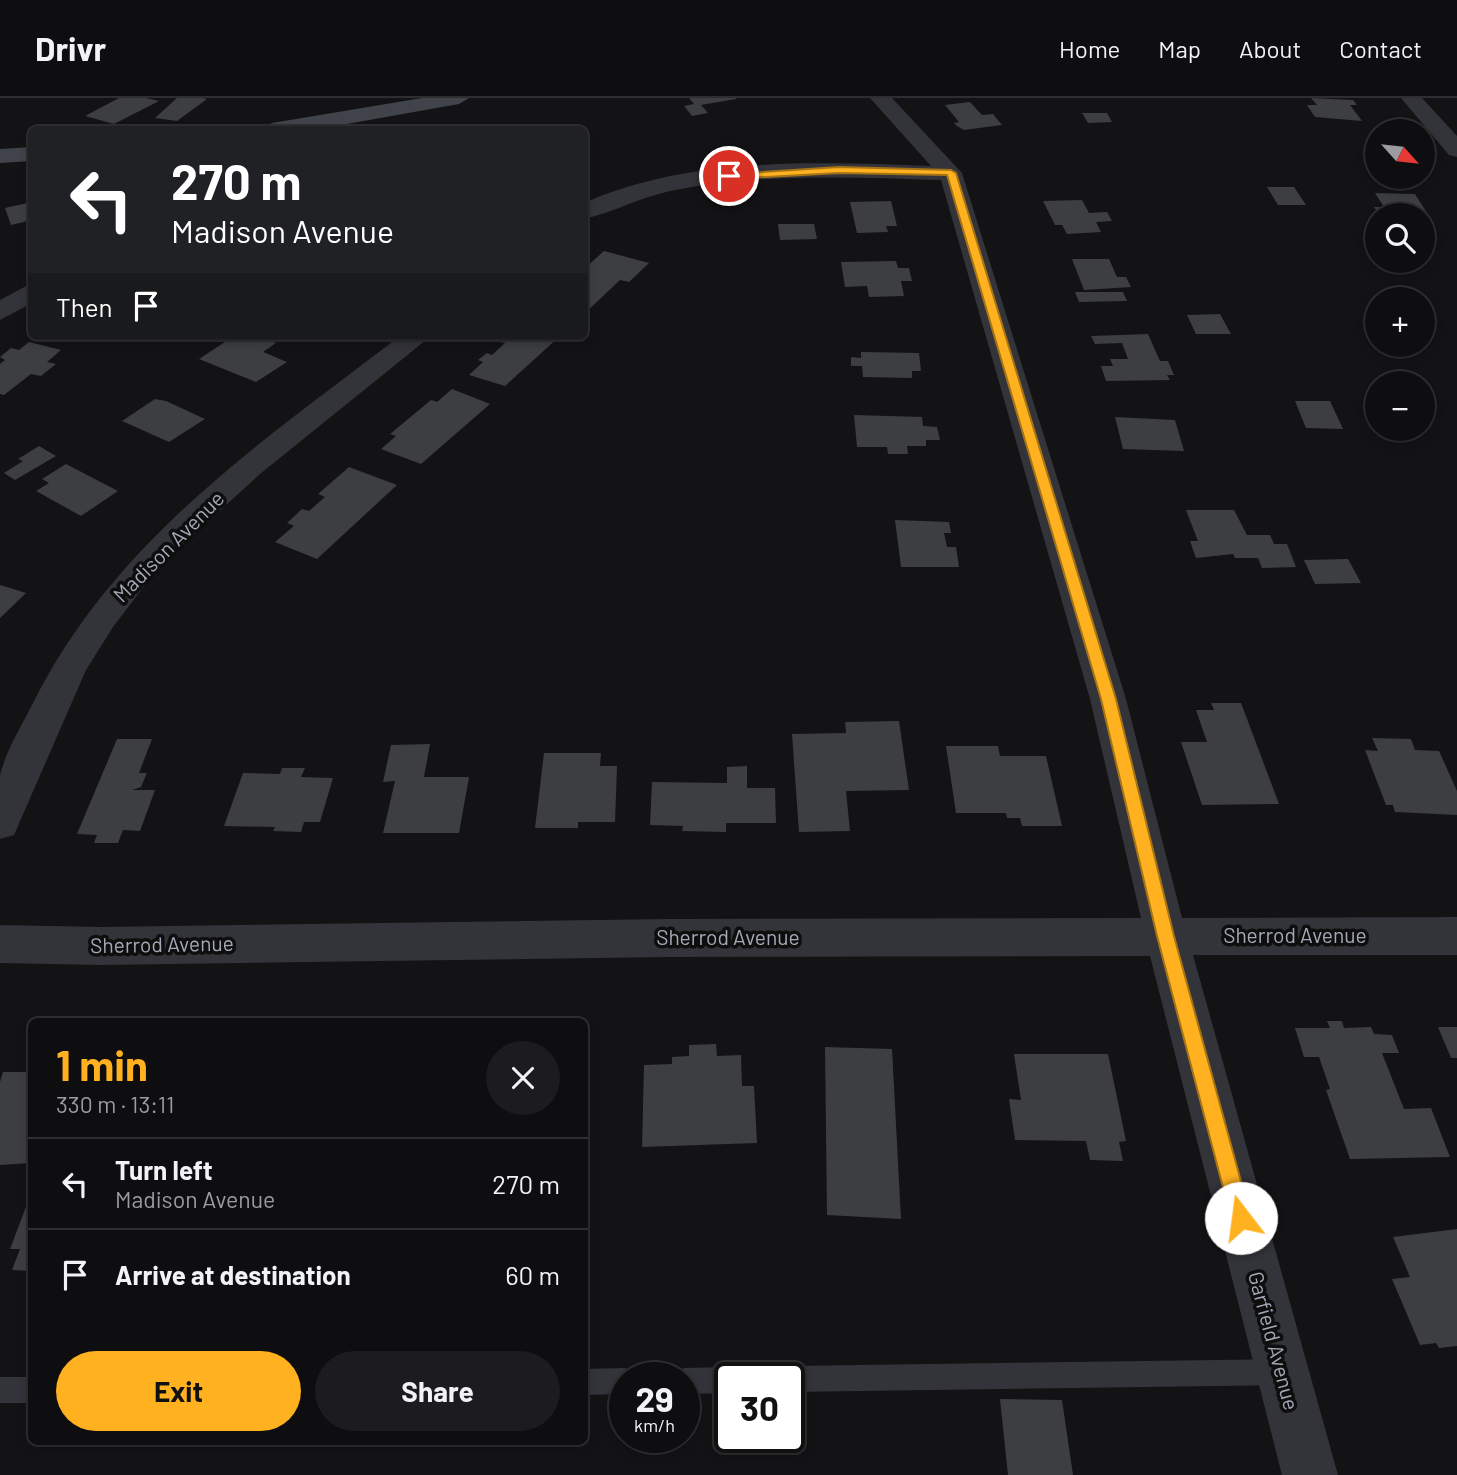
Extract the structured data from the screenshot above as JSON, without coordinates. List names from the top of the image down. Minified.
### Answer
{"streets":{"street":["Madison Avenue","Sherrod Avenue","Garfield Avenue"]},"crossings":[["Sherrod Avenue","Garfield Avenue"]],"north":"bottom right","page":{"header":"Drivr","nav":["Home","Map","About","Contact"],"map_buttons":["+","−"],"turn":["270 m","Madison Avenue"],"then":"Then","heading":["1 min","330 m · 13:11"],"list":[{"name":"Turn left","note":"Madison Avenue","value":"270 m"},{"name":"Arrive at destination","value":"60 m"}],"buttons":["Exit","Share"],"speed":"29 km/h","limit":"30"}}
